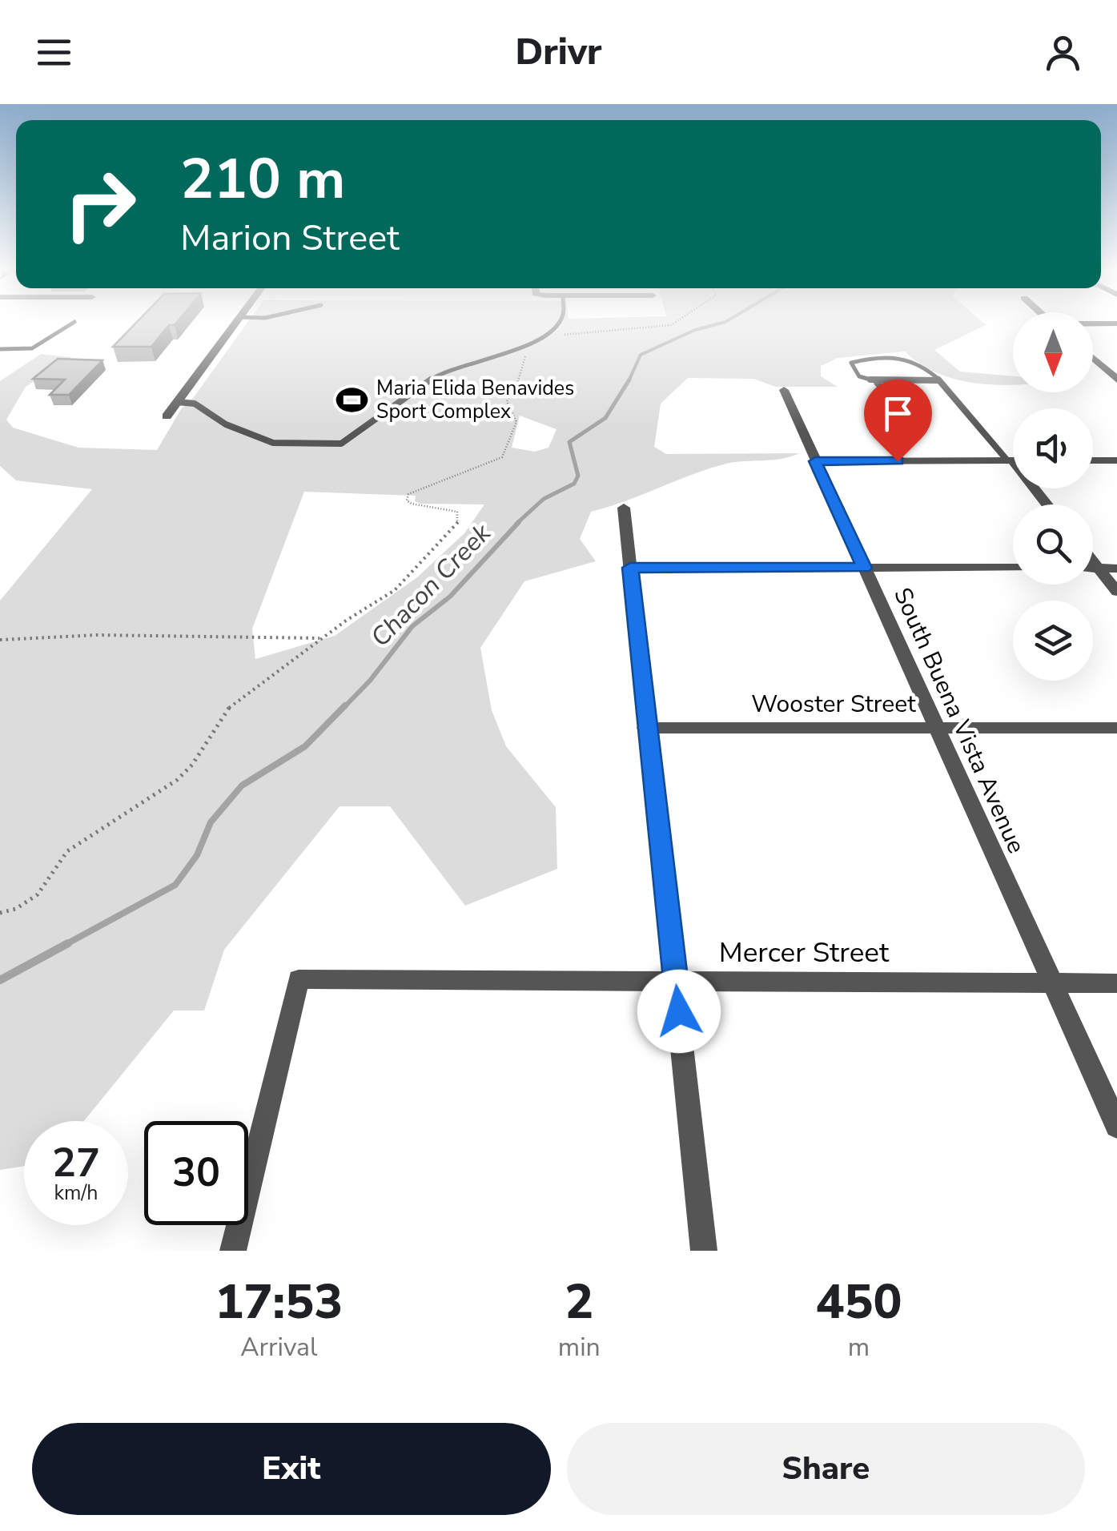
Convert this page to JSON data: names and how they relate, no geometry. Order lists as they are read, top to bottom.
{
  "streets": {
    "street": ["Wooster Street", "South Buena Vista Avenue", "Mercer Street"]
  },
  "crossings": [
    ["Wooster Street", "South Buena Vista Avenue"],
    ["South Buena Vista Avenue", "Mercer Street"]
  ],
  "water": ["Chacon Creek"],
  "places": {
    "sports": ["Maria Elida Benavides Sport Complex"]
  },
  "north": "bottom",
  "page": {
    "header": "Drivr",
    "turn": ["210 m", "Marion Street"],
    "speed": "27 km/h",
    "limit": "30",
    "eta": [
      "17:53",
      "Arrival",
      "2",
      "min",
      "450",
      "m"
    ],
    "buttons": ["Exit", "Share"]
  }
}
